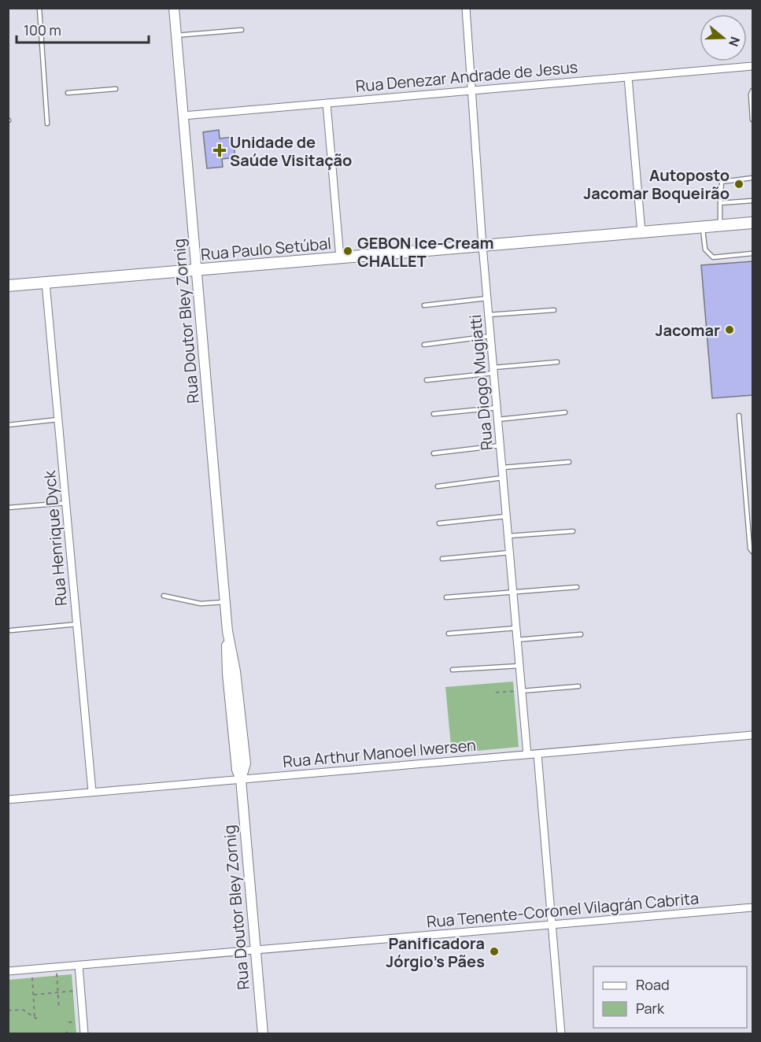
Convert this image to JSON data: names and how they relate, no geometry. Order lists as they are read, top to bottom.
{
  "streets": {
    "main road": ["Rua Paulo Setúbal"],
    "street": [
      "Rua Denezar Andrade de Jesus",
      "Rua Doutor Bley Zornig",
      "Rua Diogo Mugiatti",
      "Rua Henrique Dyck",
      "Rua Arthur Manoel Iwersen",
      "Rua Tenente-Coronel Vilagrán Cabrita"
    ]
  },
  "crossings": [
    ["Rua Denezar Andrade de Jesus", "Rua Doutor Bley Zornig"],
    ["Rua Denezar Andrade de Jesus", "Rua Diogo Mugiatti"],
    ["Rua Paulo Setúbal", "Rua Doutor Bley Zornig"],
    ["Rua Paulo Setúbal", "Rua Diogo Mugiatti"],
    ["Rua Paulo Setúbal", "Rua Henrique Dyck"],
    ["Rua Doutor Bley Zornig", "Rua Arthur Manoel Iwersen"],
    ["Rua Doutor Bley Zornig", "Rua Tenente-Coronel Vilagrán Cabrita"],
    ["Rua Diogo Mugiatti", "Rua Arthur Manoel Iwersen"],
    ["Rua Henrique Dyck", "Rua Arthur Manoel Iwersen"]
  ],
  "places": {
    "health": ["Unidade de Saúde Visitação"],
    "other": [
      "Autoposto Jacomar Boqueirão",
      "GEBON Ice-Cream CHALLET",
      "Jacomar",
      "Panificadora Jórgio's Pães"
    ]
  },
  "legend": ["Road", "Park"],
  "scale_bar": "100 m",
  "north": "right"
}
